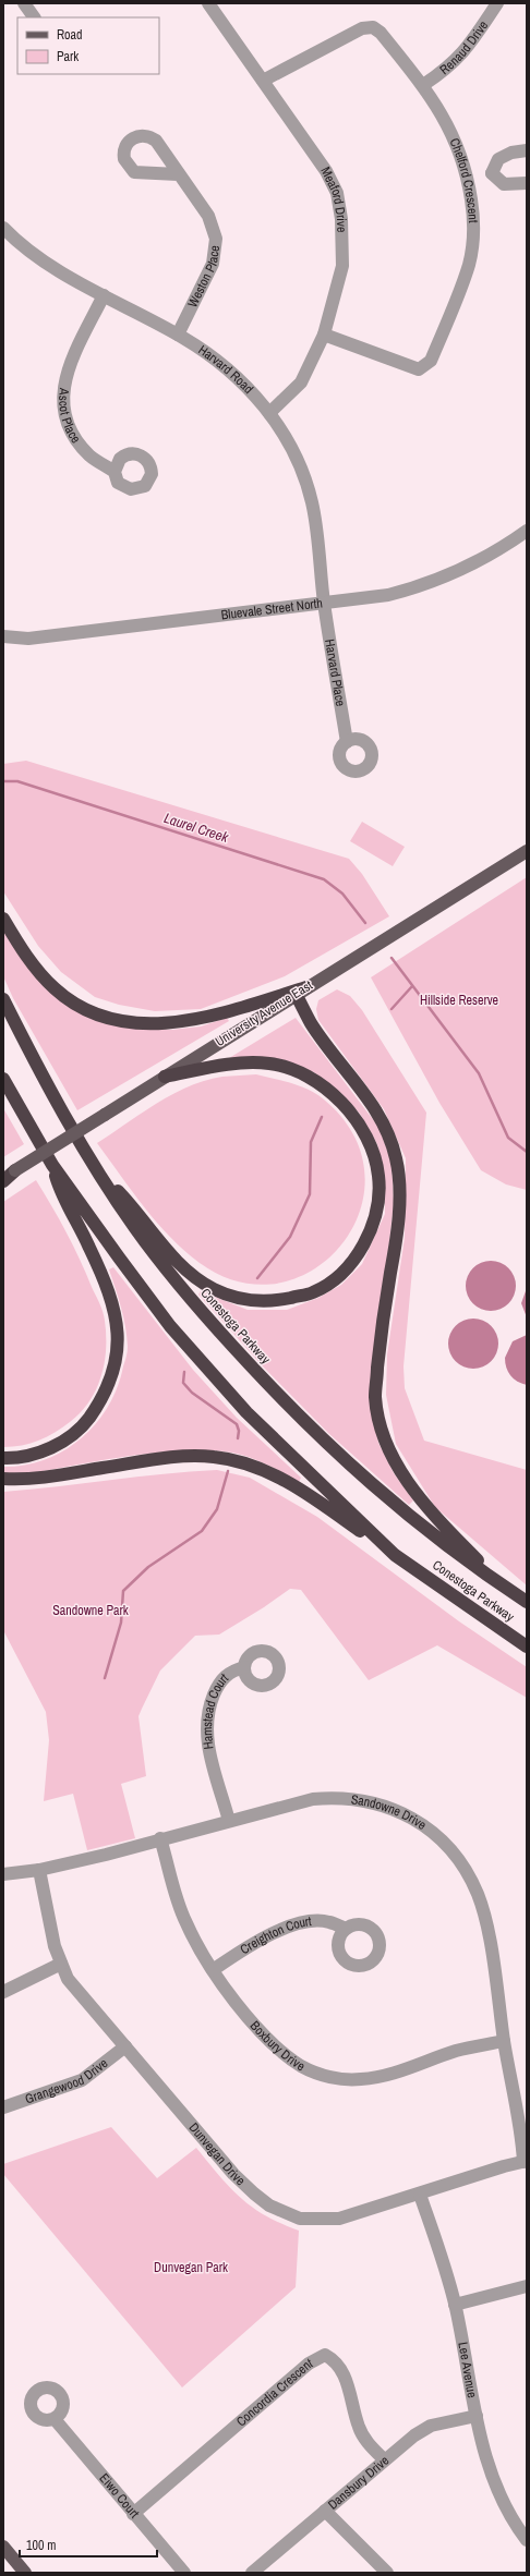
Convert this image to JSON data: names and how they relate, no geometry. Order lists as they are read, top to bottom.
{
  "streets": {
    "highway": ["Conestoga Parkway"],
    "main road": ["University Avenue East"],
    "street": [
      "Renaud Drive",
      "Chelford Crescent",
      "Meaford Drive",
      "Weston Place",
      "Harvard Road",
      "Ascot Place",
      "Bluevale Street North",
      "Harvard Place",
      "Hamstead Court",
      "Sandowne Drive",
      "Creighton Court",
      "Boxbury Drive",
      "Grangewood Drive",
      "Dunvegan Drive",
      "Lee Avenue",
      "Concordia Crescent",
      "Dansbury Drive",
      "Eiwo Court"
    ]
  },
  "crossings": [
    ["Renaud Drive", "Chelford Crescent"],
    ["Chelford Crescent", "Meaford Drive"],
    ["Meaford Drive", "Harvard Road"],
    ["Weston Place", "Harvard Road"],
    ["Harvard Road", "Ascot Place"],
    ["Harvard Road", "Bluevale Street North"],
    ["Harvard Road", "Harvard Place"],
    ["Bluevale Street North", "Harvard Place"],
    ["Hamstead Court", "Sandowne Drive"],
    ["Sandowne Drive", "Boxbury Drive"],
    ["Sandowne Drive", "Dunvegan Drive"],
    ["Creighton Court", "Boxbury Drive"],
    ["Grangewood Drive", "Dunvegan Drive"],
    ["Dunvegan Drive", "Lee Avenue"],
    ["Lee Avenue", "Dansbury Drive"],
    ["Concordia Crescent", "Dansbury Drive"],
    ["Concordia Crescent", "Eiwo Court"]
  ],
  "water": ["Laurel Creek"],
  "parks": ["Hillside Reserve", "Sandowne Park", "Dunvegan Park"],
  "legend": ["Road", "Park"],
  "scale_bar": "100 m"
}
